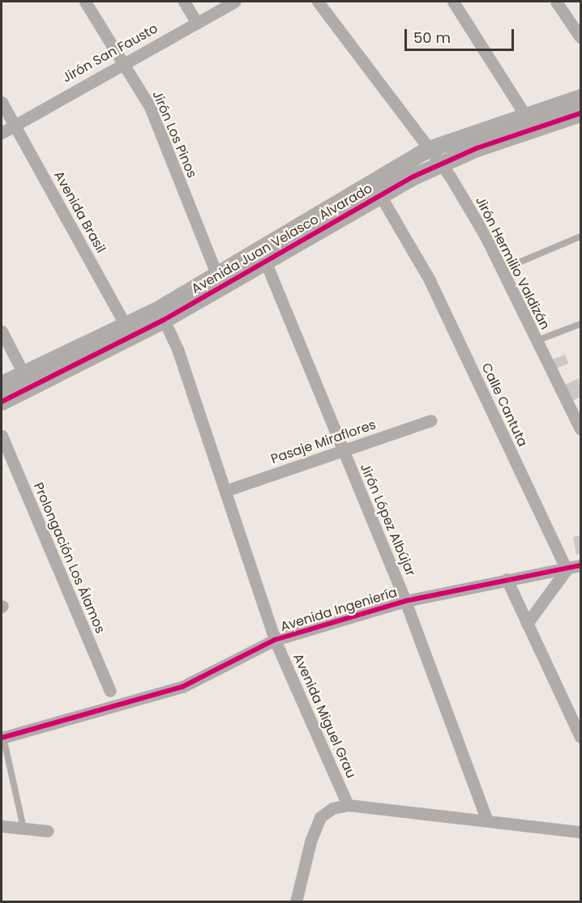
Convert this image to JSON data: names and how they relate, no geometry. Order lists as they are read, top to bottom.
{
  "streets": {
    "street": [
      "Jirón San Fausto",
      "Jirón Los Pinos",
      "Avenida Brasil",
      "Avenida Juan Velasco Alvarado",
      "Jirón Hermilio Valdizán",
      "Calle Cantuta",
      "Pasaje Miraflores",
      "Jirón López Albújar",
      "Prolongación Los Álamos",
      "Avenida Ingeniería",
      "Avenida Miguel Grau"
    ]
  },
  "crossings": [
    ["Jirón San Fausto", "Jirón Los Pinos"],
    ["Jirón San Fausto", "Avenida Brasil"],
    ["Jirón Los Pinos", "Avenida Juan Velasco Alvarado"],
    ["Avenida Brasil", "Avenida Juan Velasco Alvarado"],
    ["Avenida Juan Velasco Alvarado", "Jirón Hermilio Valdizán"],
    ["Avenida Juan Velasco Alvarado", "Calle Cantuta"],
    ["Avenida Juan Velasco Alvarado", "Jirón López Albújar"],
    ["Avenida Juan Velasco Alvarado", "Avenida Miguel Grau"],
    ["Calle Cantuta", "Avenida Ingeniería"],
    ["Pasaje Miraflores", "Jirón López Albújar"],
    ["Pasaje Miraflores", "Avenida Miguel Grau"],
    ["Jirón López Albújar", "Avenida Ingeniería"],
    ["Avenida Ingeniería", "Avenida Miguel Grau"]
  ],
  "scale_bar": "50 m"
}
